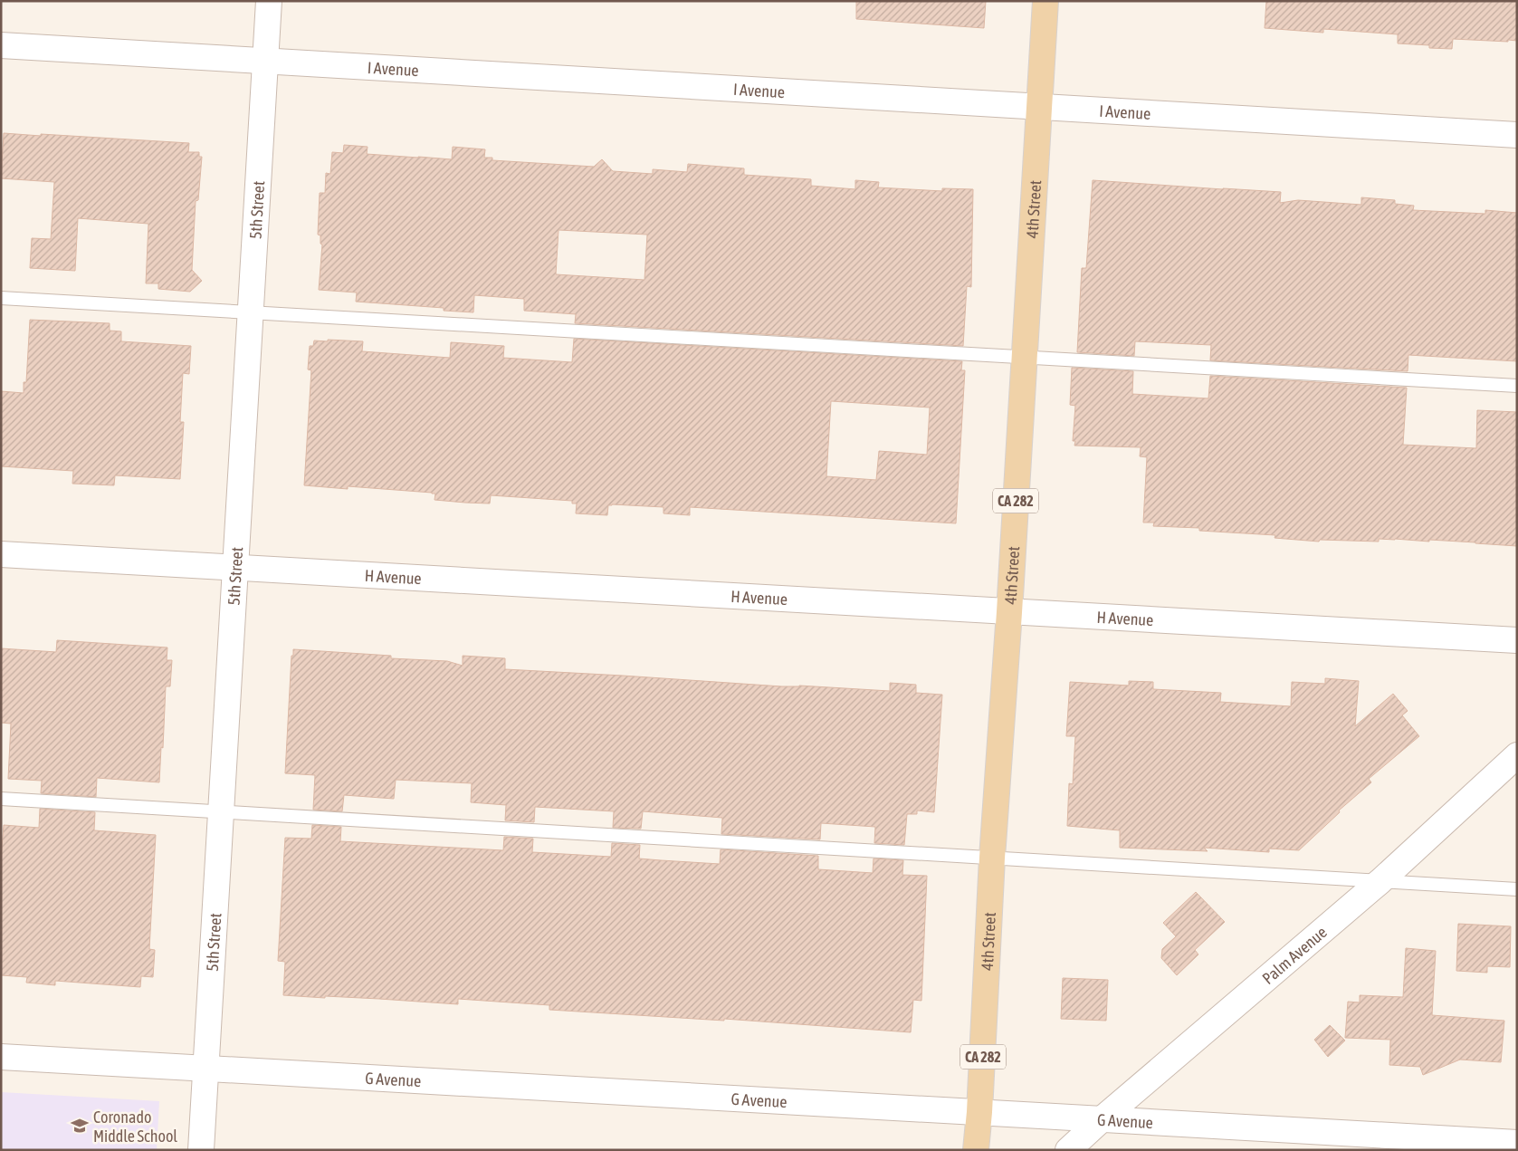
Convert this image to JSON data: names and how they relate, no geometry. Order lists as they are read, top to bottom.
{
  "streets": {
    "main road": ["4th Street", "CA 282"],
    "street": [
      "I Avenue",
      "5th Street",
      "H Avenue",
      "Palm Avenue",
      "G Avenue"
    ]
  },
  "crossings": [
    ["I Avenue", "5th Street"],
    ["I Avenue", "4th Street"],
    ["5th Street", "H Avenue"],
    ["5th Street", "G Avenue"],
    ["4th Street", "H Avenue"],
    ["4th Street", "G Avenue"],
    ["Palm Avenue", "G Avenue"]
  ],
  "places": {
    "school or university": ["Coronado Middle School"]
  }
}
